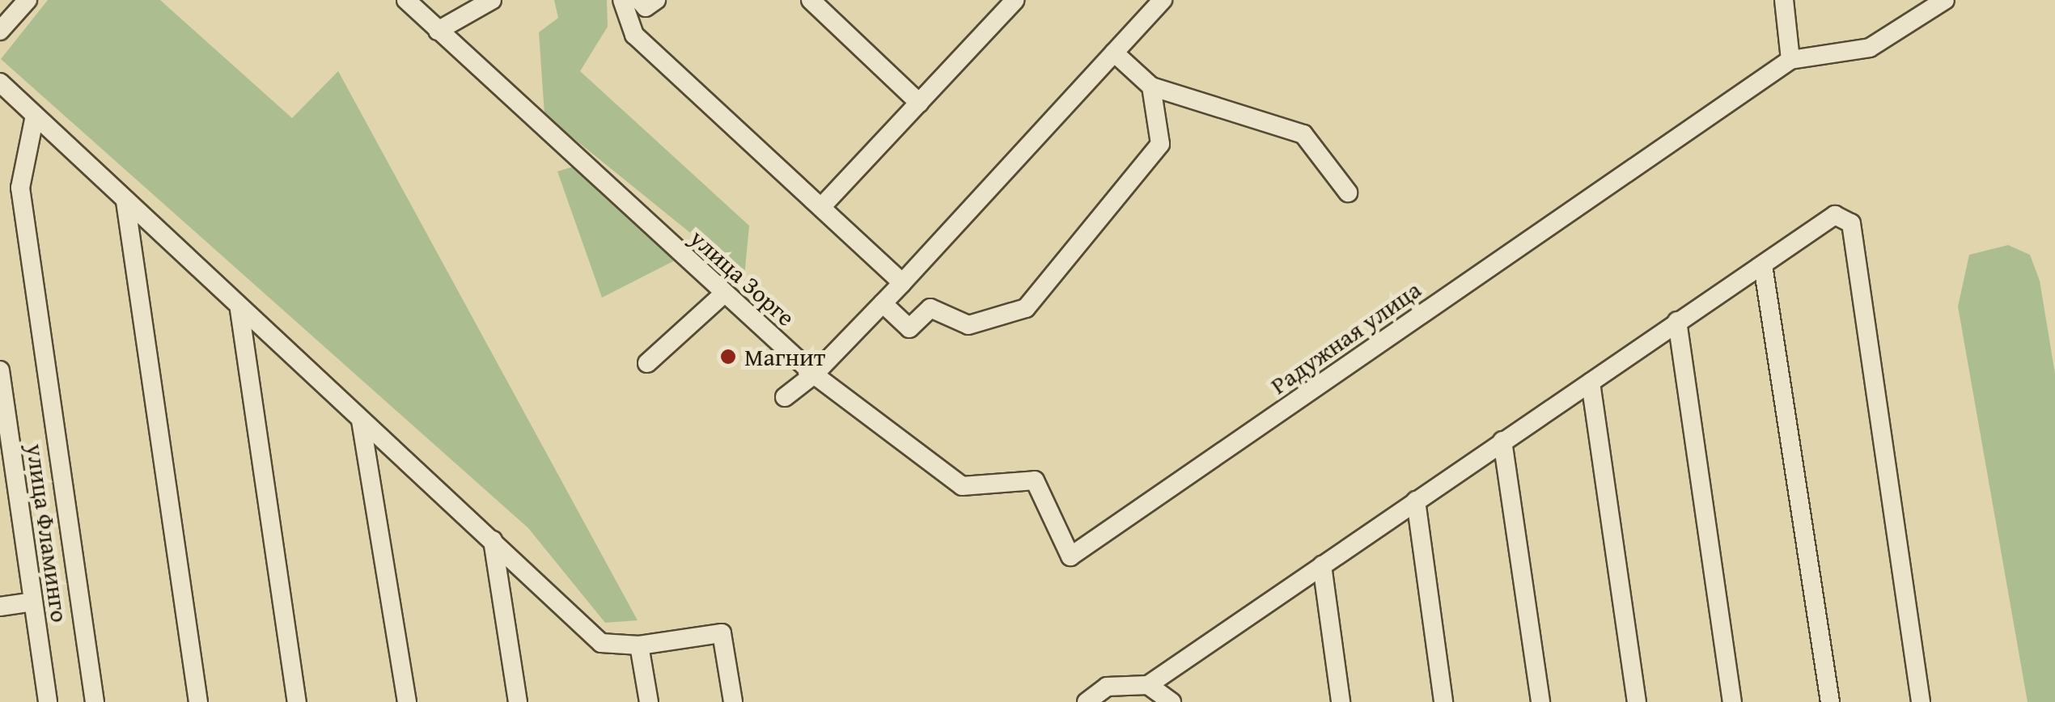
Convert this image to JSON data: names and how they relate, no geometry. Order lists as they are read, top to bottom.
{
  "streets": {
    "street": ["улица Зорге", "Радужная улица", "улица Фламинго"]
  },
  "crossings": [
    ["улица Зорге", "Радужная улица"]
  ],
  "places": ["Магнит"]
}
